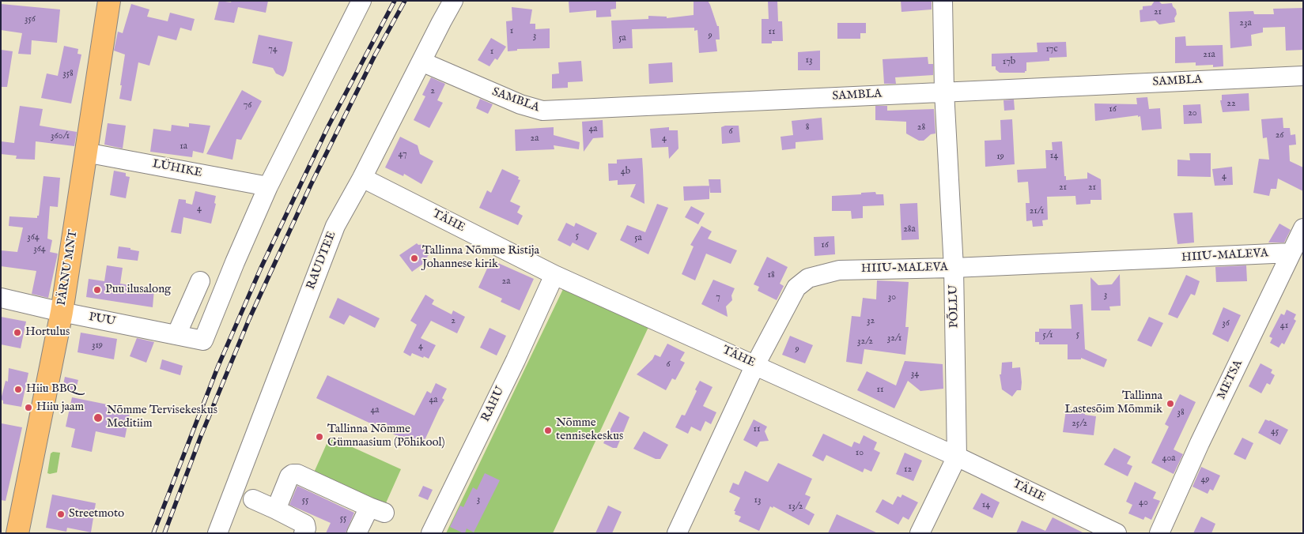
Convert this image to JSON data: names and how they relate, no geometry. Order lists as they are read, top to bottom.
{
  "streets": {
    "main road": ["PÄRNU MNT"],
    "street": [
      "SAMBLA",
      "LÜHIKE",
      "TÄHE",
      "HIIU-MALEVA",
      "RAUDTEE",
      "PÕLLU",
      "PUU",
      "METSA",
      "RAHU"
    ]
  },
  "crossings": [
    ["SAMBLA", "RAUDTEE"],
    ["SAMBLA", "PÕLLU"],
    ["LÜHIKE", "PÄRNU MNT"],
    ["LÜHIKE", "PUU"],
    ["TÄHE", "HIIU-MALEVA"],
    ["TÄHE", "RAUDTEE"],
    ["TÄHE", "PÕLLU"],
    ["TÄHE", "RAHU"],
    ["HIIU-MALEVA", "PÕLLU"],
    ["HIIU-MALEVA", "METSA"],
    ["PÄRNU MNT", "PUU"]
  ],
  "places": [
    "Tallinna Nõmme Ristija Johannese kirik",
    "Puu ilusalong",
    "Hortulus",
    "Hiiu BBQ",
    "Tallinna Lastesõim Mõmmik",
    "Hiiu jaam",
    "Nõmme Tervisekeskus Meditiim",
    "Nõmme tennisekeskus",
    "Tallinna Nõmme Gümnaasium (Põhikool)",
    "Streetmoto"
  ],
  "house_numbers": [
    "21",
    "356",
    "23a",
    "1",
    "11",
    "3",
    "9",
    "5a",
    "74",
    "17c",
    "1",
    "21a",
    "13",
    "17b",
    "358",
    "2",
    "22",
    "76",
    "16",
    "20",
    "8",
    "28",
    "4a",
    "6",
    "26",
    "360/1",
    "2a",
    "4",
    "1a",
    "47",
    "14",
    "19",
    "4b",
    "4",
    "21",
    "21",
    "4",
    "21/1",
    "28a",
    "5",
    "364",
    "5a",
    "16",
    "364",
    "18",
    "2a",
    "3",
    "7",
    "30",
    "2",
    "32",
    "36",
    "41",
    "5",
    "5/1",
    "32/1",
    "32/2",
    "319",
    "4",
    "9",
    "6",
    "34",
    "11",
    "4a",
    "4a",
    "38",
    "25/2",
    "11",
    "45",
    "10",
    "40a",
    "12",
    "49",
    "3",
    "55",
    "13",
    "40",
    "14",
    "13/2",
    "55"
  ]
}
